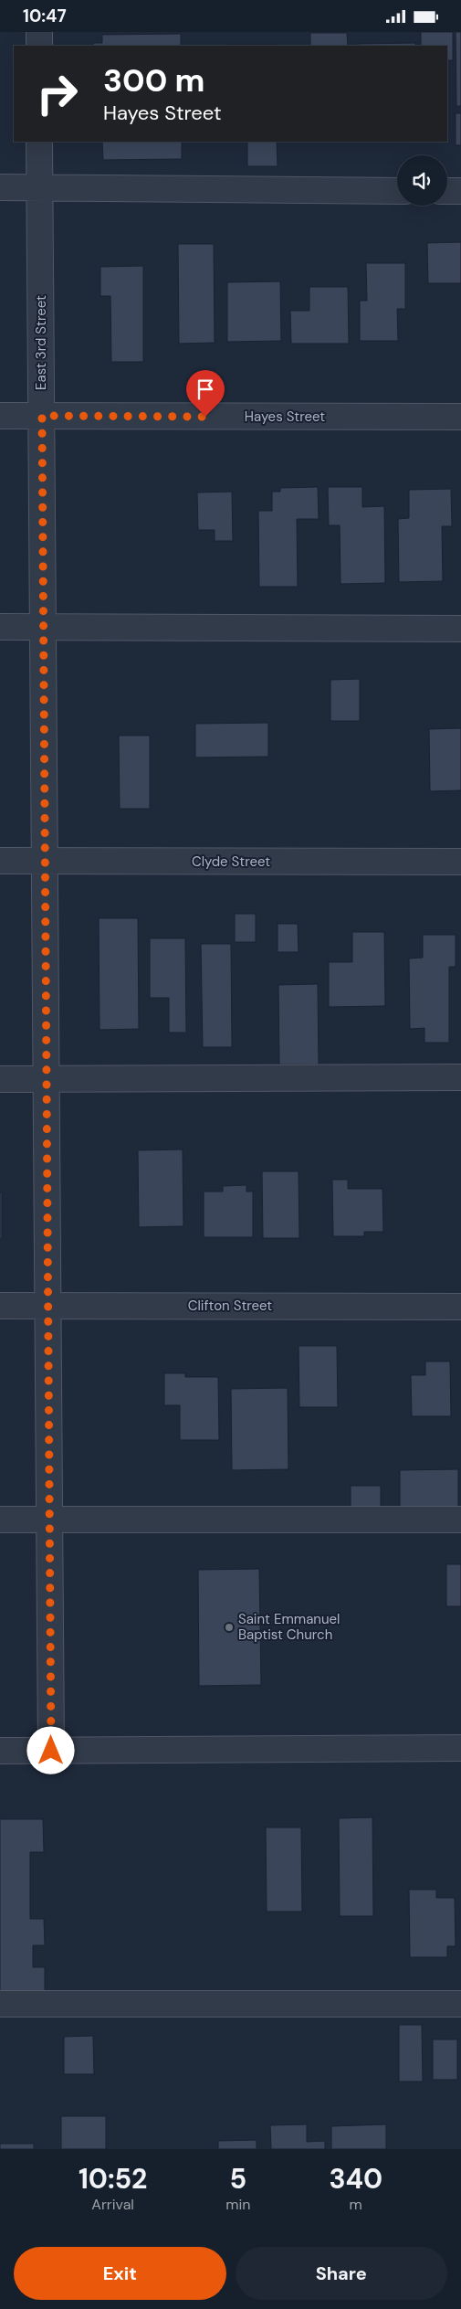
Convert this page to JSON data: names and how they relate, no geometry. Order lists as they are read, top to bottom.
{
  "streets": {
    "street": [
      "East 3rd Street",
      "Hayes Street",
      "Clyde Street",
      "Clifton Street"
    ]
  },
  "crossings": [
    ["East 3rd Street", "Hayes Street"],
    ["East 3rd Street", "Clyde Street"],
    ["East 3rd Street", "Clifton Street"]
  ],
  "places": ["Saint Emmanuel Baptist Church"],
  "page": {
    "status": "10:47",
    "turn": ["300 m", "Hayes Street"],
    "eta": [
      "10:52",
      "Arrival",
      "5",
      "min",
      "340",
      "m"
    ],
    "buttons": ["Exit", "Share"]
  }
}
